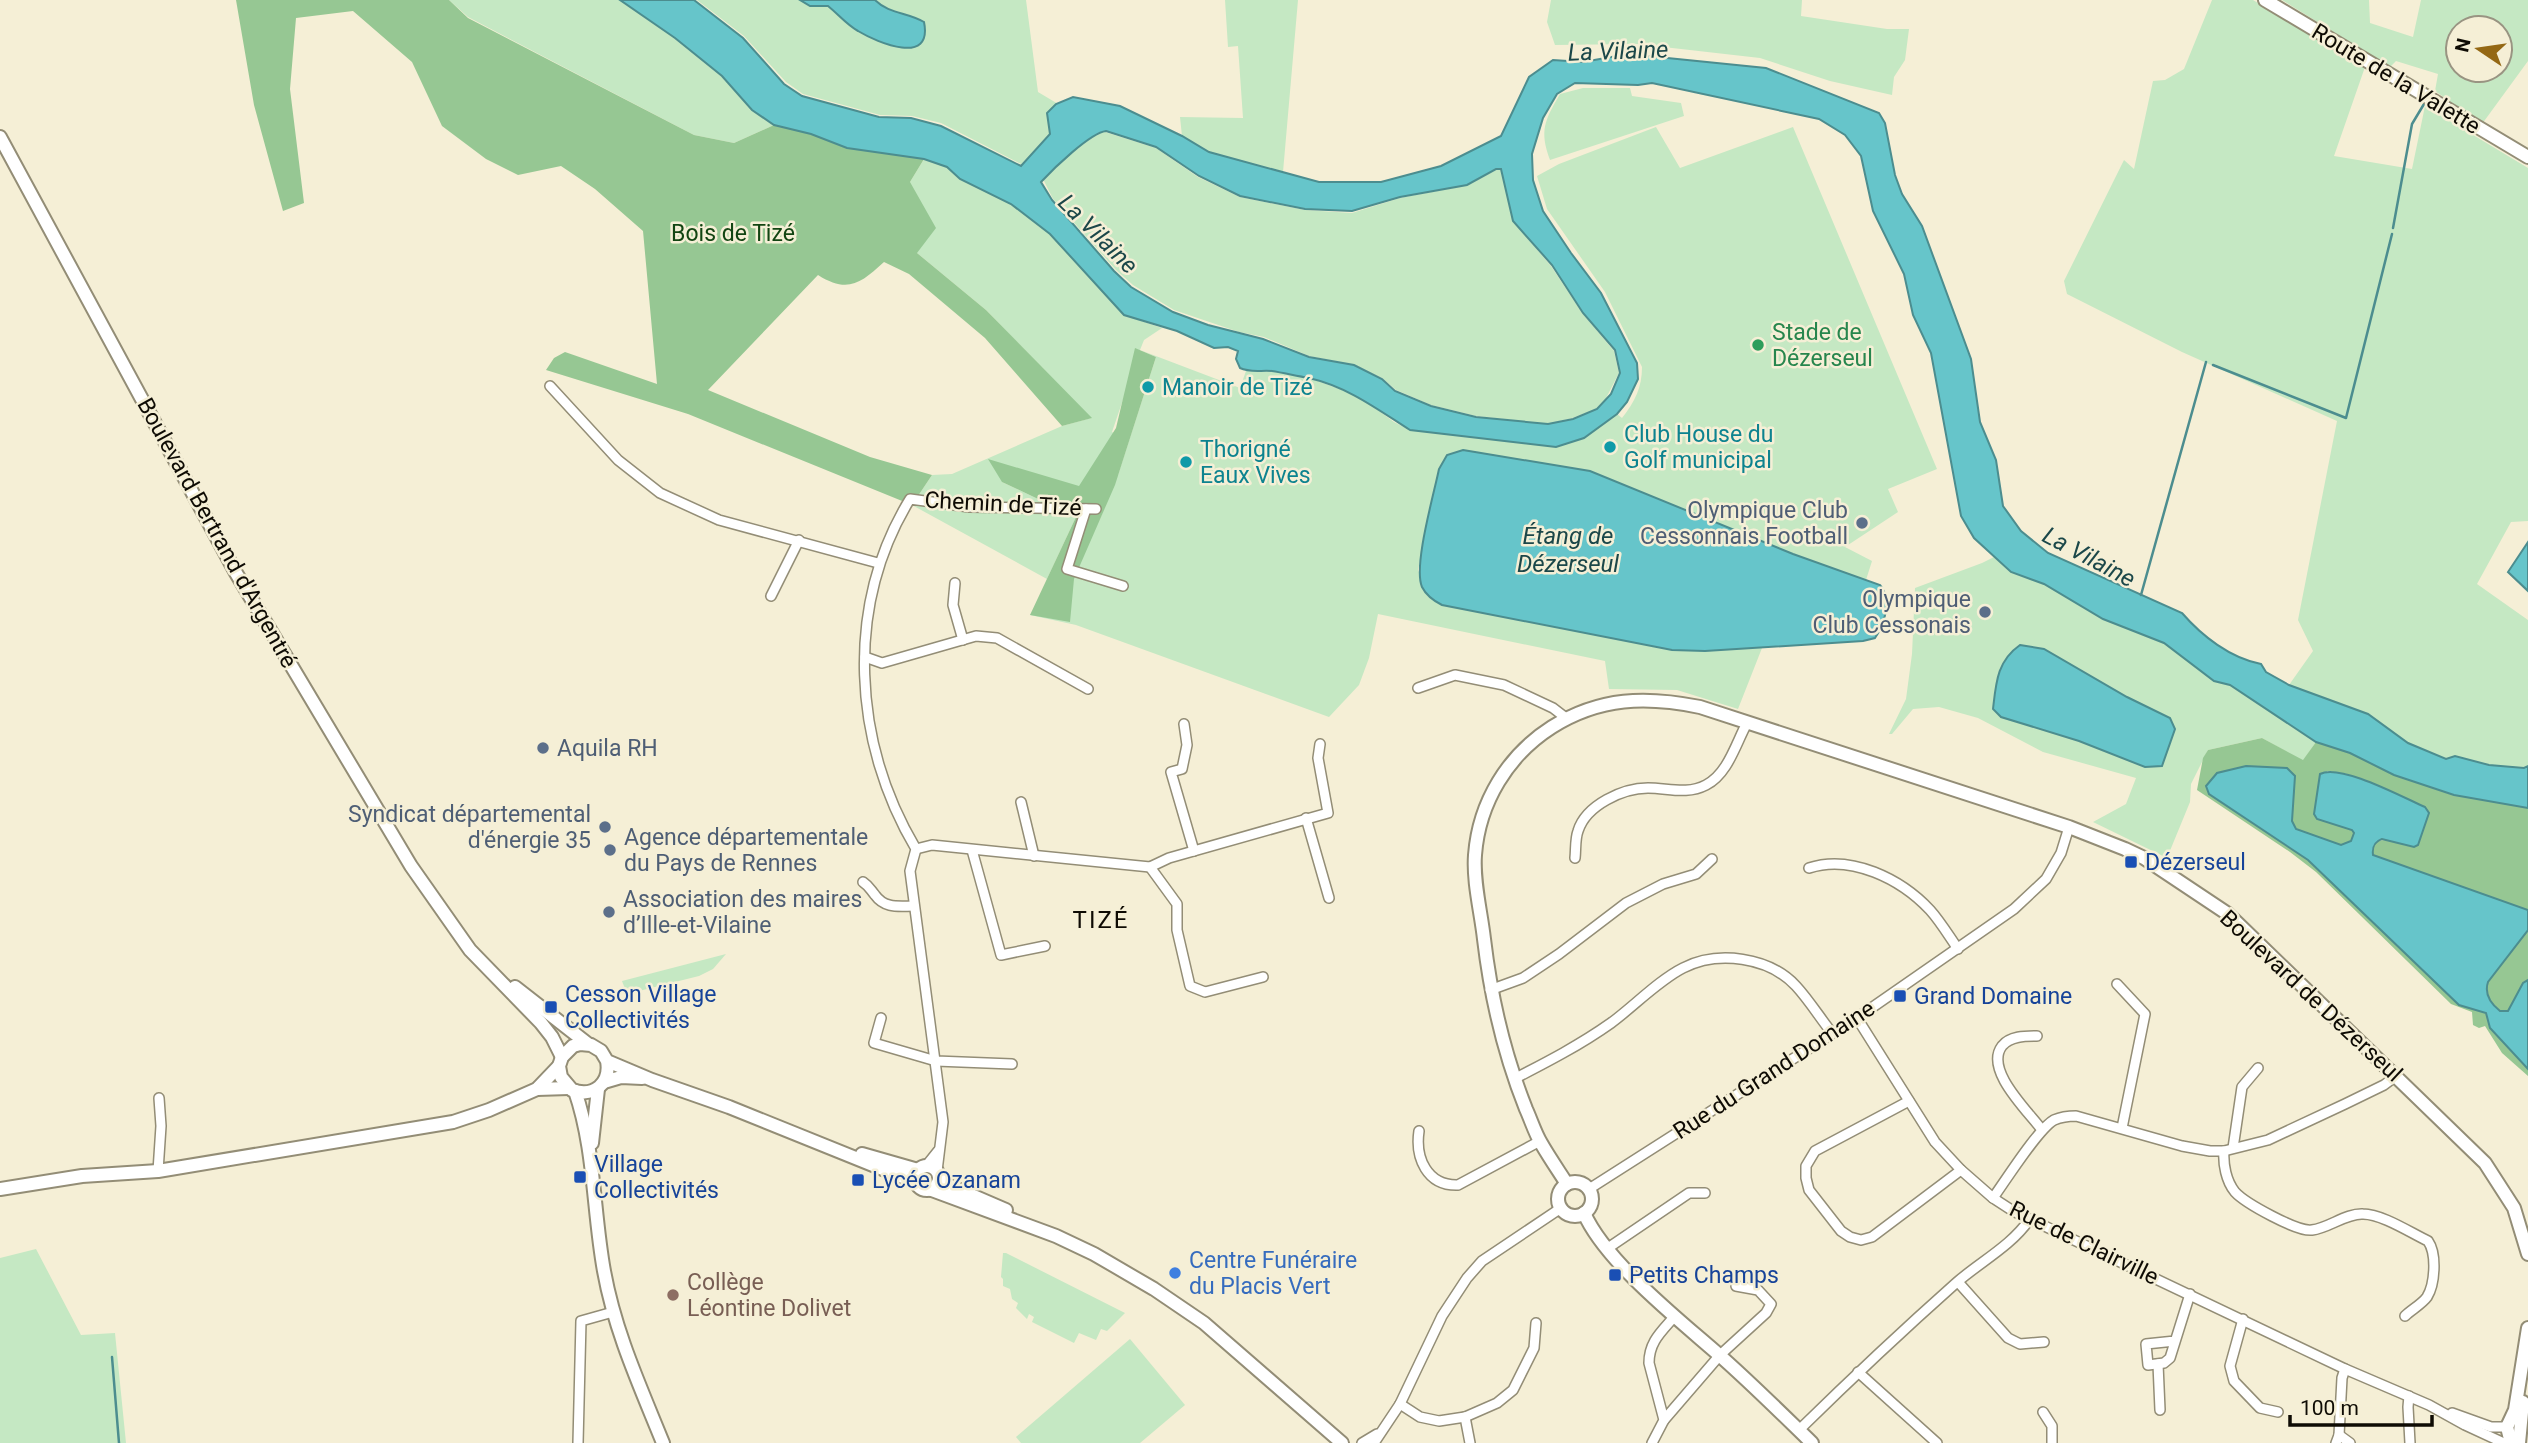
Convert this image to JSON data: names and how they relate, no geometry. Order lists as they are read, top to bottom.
{
  "streets": {
    "street": [
      "Route de la Valette",
      "Chemin de Tizé",
      "Boulevard Bertrand d'Argentré",
      "Boulevard de Dézerseul",
      "Rue du Grand Domaine",
      "Rue de Clairville"
    ]
  },
  "crossings": [
    ["Boulevard de Dézerseul", "Rue du Grand Domaine"],
    ["Rue du Grand Domaine", "Rue de Clairville"]
  ],
  "districts": ["TIZÉ"],
  "water": ["La Vilaine", "Étang de Dézerseul"],
  "parks": ["Bois de Tizé"],
  "places": {
    "other": [
      "Stade de Dézerseul",
      "Manoir de Tizé",
      "Club House du Golf municipal",
      "Thorigné Eaux Vives",
      "Olympique Club Cessonnais Football",
      "Olympique Club Cessonais",
      "Aquila RH",
      "Syndicat départemental d'énergie 35",
      "Agence départementale du Pays de Rennes",
      "Association des maires d’Ille-et-Vilaine",
      "Centre Funéraire du Placis Vert",
      "Collège Léontine Dolivet"
    ],
    "transit": [
      "Dézerseul",
      "Grand Domaine",
      "Cesson Village Collectivités",
      "Village Collectivités",
      "Lycée Ozanam",
      "Petits Champs"
    ]
  },
  "scale_bar": "100 m",
  "north": "left"
}
